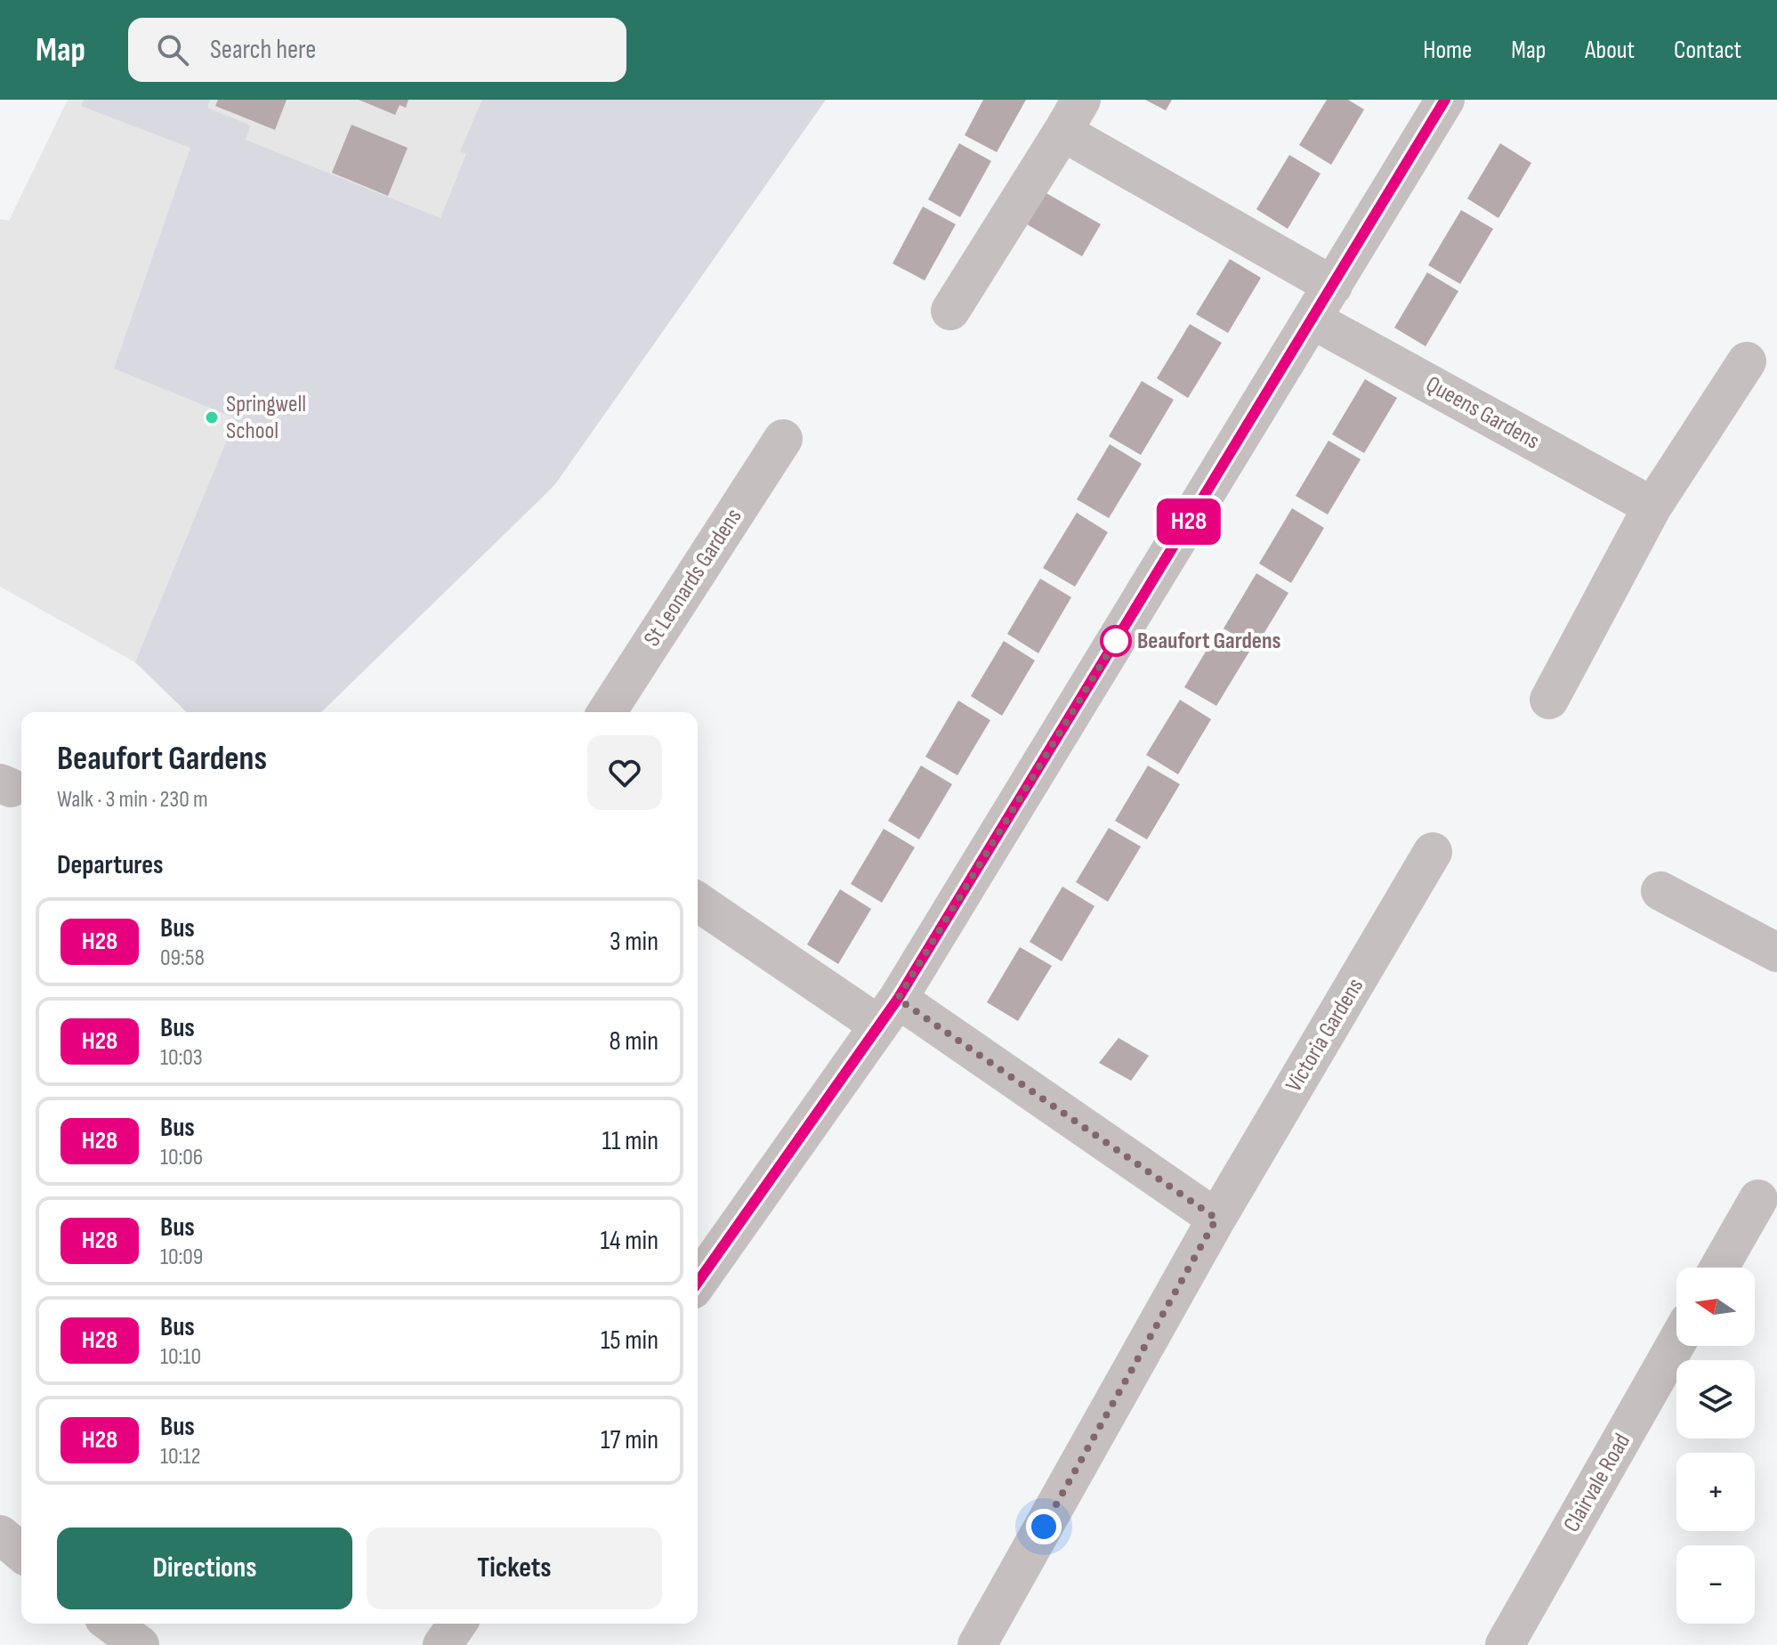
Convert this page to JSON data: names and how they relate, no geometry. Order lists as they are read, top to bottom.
{
  "streets": {
    "street": [
      "Queens Gardens",
      "St Leonards Gardens",
      "Victoria Gardens",
      "Clairvale Road"
    ]
  },
  "places": ["Springwell School", "Beaufort Gardens"],
  "lines": ["bus line H28"],
  "north": "left",
  "page": {
    "header": "Map",
    "search": "Search here",
    "nav": [
      "Home",
      "Map",
      "About",
      "Contact"
    ],
    "on_map": "H28",
    "heading": [
      ["Beaufort Gardens", "Walk · 3 min · 230 m"],
      "Departures"
    ],
    "list": [
      {
        "mark": "H28",
        "name": "Bus",
        "note": "09:58",
        "value": "3 min"
      },
      {
        "mark": "H28",
        "name": "Bus",
        "note": "10:03",
        "value": "8 min"
      },
      {
        "mark": "H28",
        "name": "Bus",
        "note": "10:06",
        "value": "11 min"
      },
      {
        "mark": "H28",
        "name": "Bus",
        "note": "10:09",
        "value": "14 min"
      },
      {
        "mark": "H28",
        "name": "Bus",
        "note": "10:10",
        "value": "15 min"
      },
      {
        "mark": "H28",
        "name": "Bus",
        "note": "10:12",
        "value": "17 min"
      }
    ],
    "map_buttons": ["+", "−"],
    "buttons": ["Directions", "Tickets"]
  }
}
